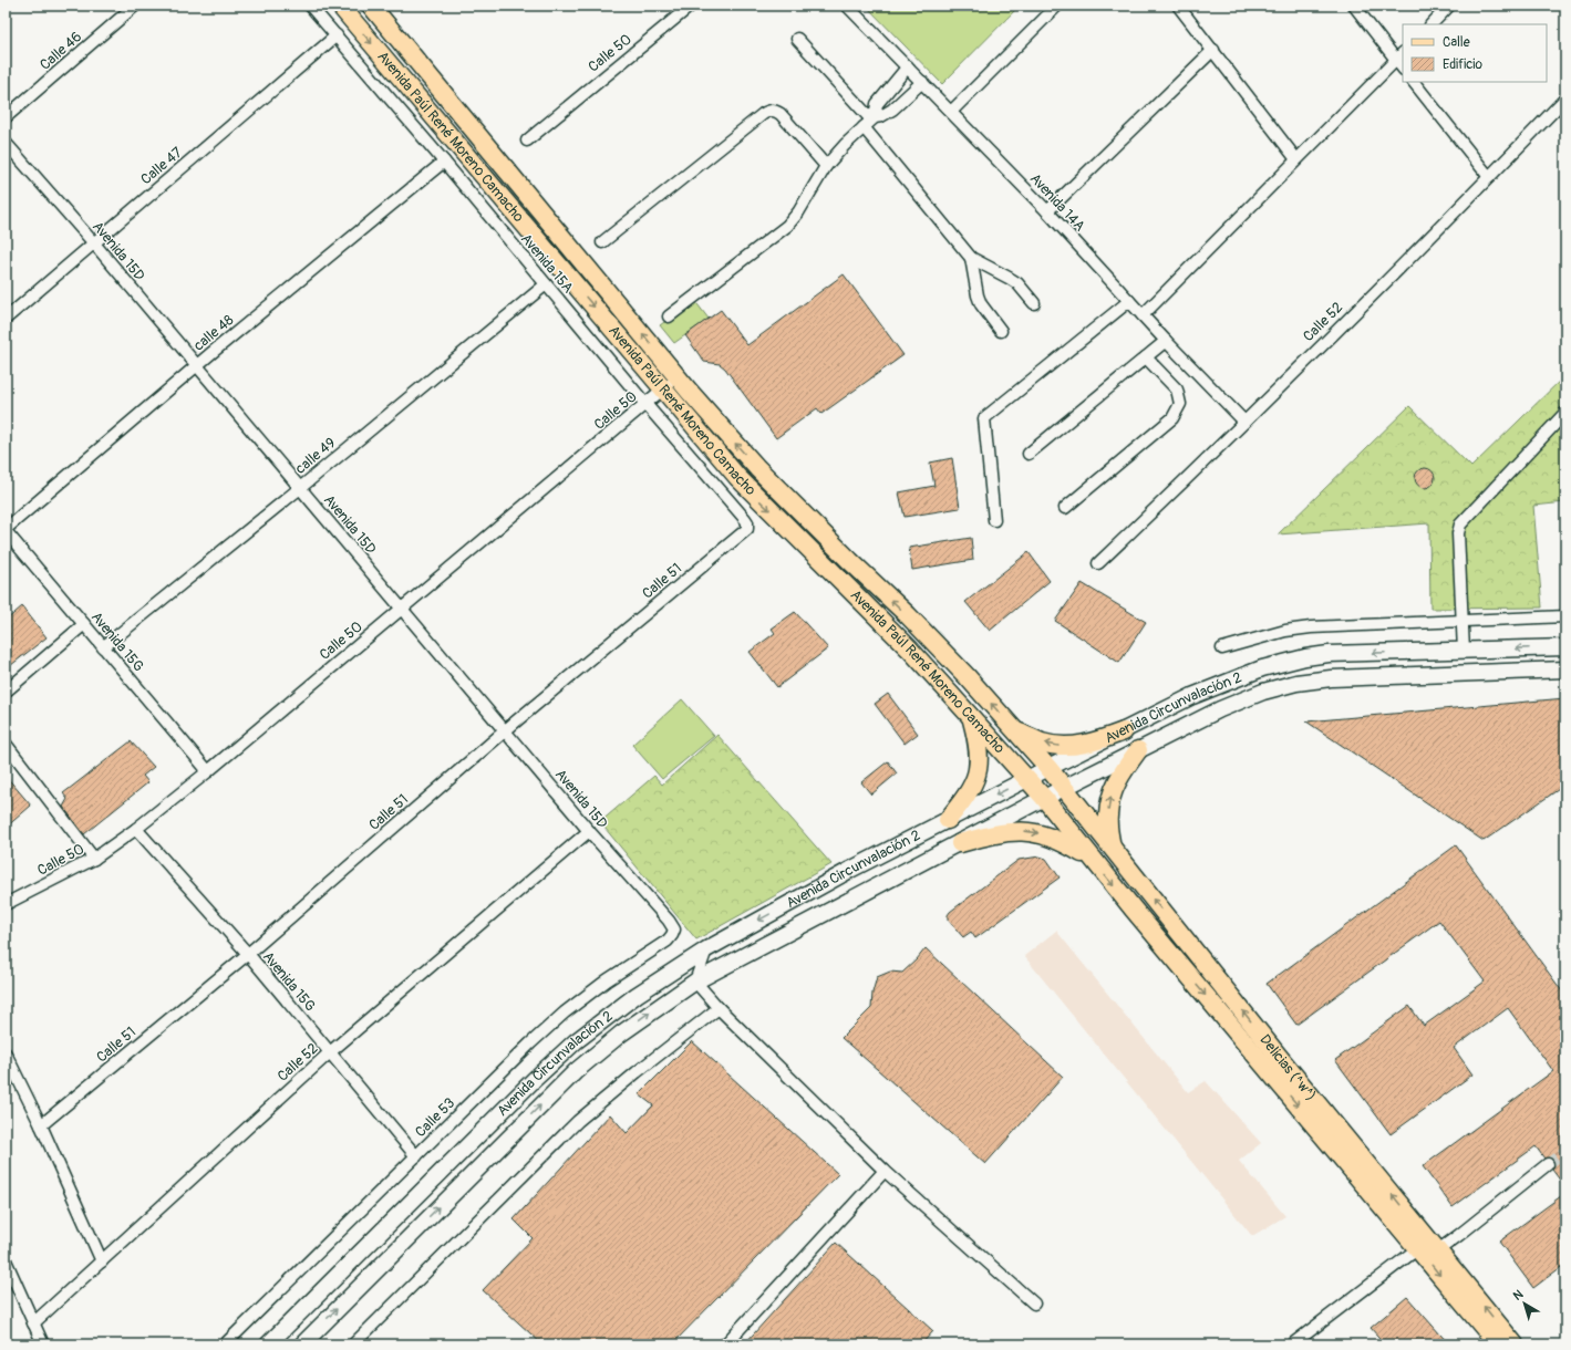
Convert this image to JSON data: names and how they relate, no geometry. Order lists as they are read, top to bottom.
{
  "streets": {
    "main road": ["Avenida Paúl René Moreno Camacho", "Avenida Circunvalación 2", "Delicias (^w^)"],
    "street": [
      "Calle 46",
      "Calle 50",
      "Calle 47",
      "Avenida 14A",
      "Avenida 15D",
      "Avenida 15A",
      "Calle 52",
      "calle 48",
      "calle 49",
      "Calle 51",
      "Avenida 15G",
      "Calle 53"
    ]
  },
  "crossings": [
    ["Calle 50", "Avenida Paúl René Moreno Camacho"],
    ["Calle 50", "Avenida 15D"],
    ["Calle 50", "Avenida 15A"],
    ["Calle 50", "Avenida 15G"],
    ["Avenida Paúl René Moreno Camacho", "Avenida Circunvalación 2"],
    ["Avenida Paúl René Moreno Camacho", "Delicias (^w^)"],
    ["Calle 47", "Avenida 15D"],
    ["Calle 47", "Avenida 15A"],
    ["Avenida 14A", "Calle 52"],
    ["Avenida 15D", "Calle 52"],
    ["Avenida 15D", "calle 48"],
    ["Avenida 15D", "calle 49"],
    ["Avenida 15D", "Calle 51"],
    ["Avenida 15D", "Calle 53"],
    ["Avenida 15A", "calle 48"],
    ["Avenida 15A", "calle 49"],
    ["Avenida 15A", "Calle 51"],
    ["Calle 52", "Avenida 15G"],
    ["calle 48", "Avenida 15G"],
    ["calle 49", "Avenida 15G"],
    ["Calle 51", "Avenida 15G"],
    ["Avenida 15G", "Calle 53"],
    ["Avenida Circunvalación 2", "Delicias (^w^)"]
  ],
  "legend": ["Calle", "Edificio"],
  "north": "top left"
}
